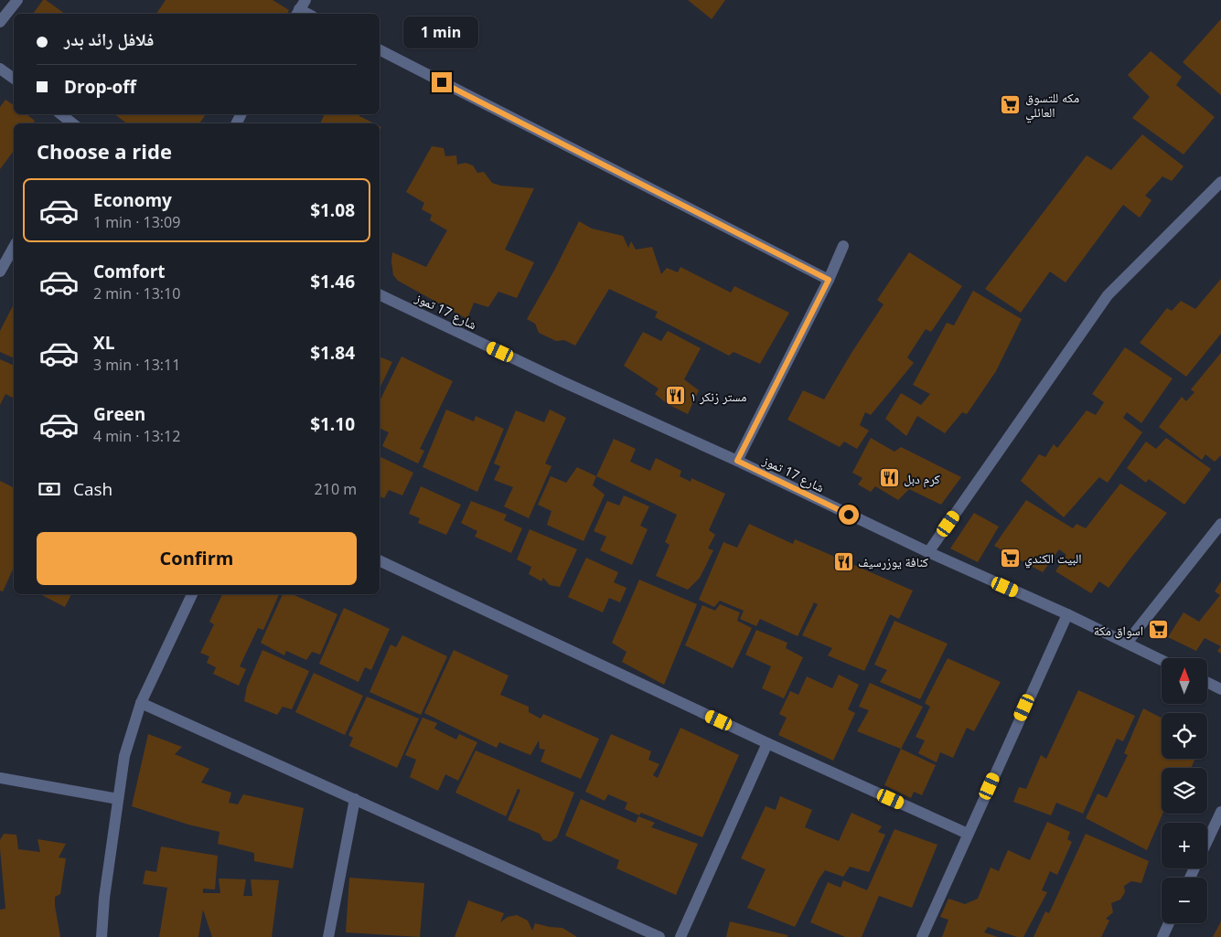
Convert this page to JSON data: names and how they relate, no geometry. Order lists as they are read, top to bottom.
{
  "streets": {
    "street": ["شارع 17 تموز"]
  },
  "places": {
    "supermarket": ["مكه للتسوق العائلي", "البيت الكندي", "اسواق مكة"],
    "restaurant": ["مستر زنكر ١", "كرم دبل", "كنافة يوزرسيف"]
  },
  "north": "top",
  "page": {
    "banner": ["فلافل رائد بدر", "Drop-off"],
    "bubble": "1 min",
    "heading": "Choose a ride",
    "list": [
      {
        "name": "Economy",
        "note": "1 min · 13:09",
        "value": "$1.08"
      },
      {
        "name": "Comfort",
        "note": "2 min · 13:10",
        "value": "$1.46"
      },
      {
        "name": "XL",
        "note": "3 min · 13:11",
        "value": "$1.84"
      },
      {
        "name": "Green",
        "note": "4 min · 13:12",
        "value": "$1.10"
      }
    ],
    "pay": ["Cash", "210 m"],
    "buttons": "Confirm",
    "map_buttons": ["+", "−"]
  }
}
